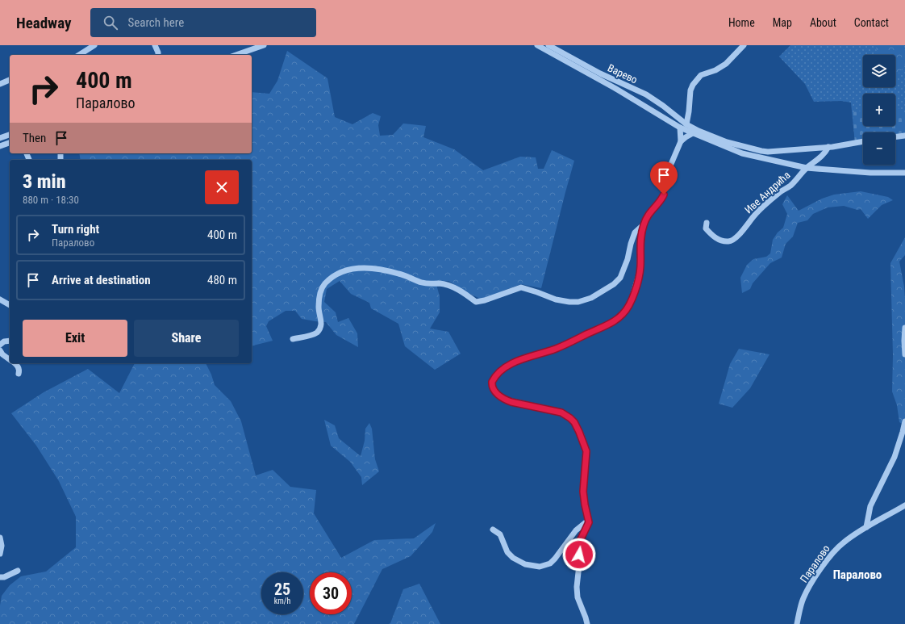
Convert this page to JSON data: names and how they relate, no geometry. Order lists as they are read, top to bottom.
{
  "streets": {
    "street": ["Варево", "Иве Андрића", "Паралово"]
  },
  "districts": ["Паралово"],
  "page": {
    "header": "Headway",
    "search": "Search here",
    "nav": [
      "Home",
      "Map",
      "About",
      "Contact"
    ],
    "map_buttons": ["+", "−"],
    "turn": ["400 m", "Паралово"],
    "then": "Then",
    "heading": ["3 min", "880 m · 18:30"],
    "list": [
      {
        "name": "Turn right",
        "note": "Паралово",
        "value": "400 m"
      },
      {
        "name": "Arrive at destination",
        "value": "480 m"
      }
    ],
    "buttons": ["Exit", "Share"],
    "speed": "25 km/h",
    "limit": "30"
  }
}
